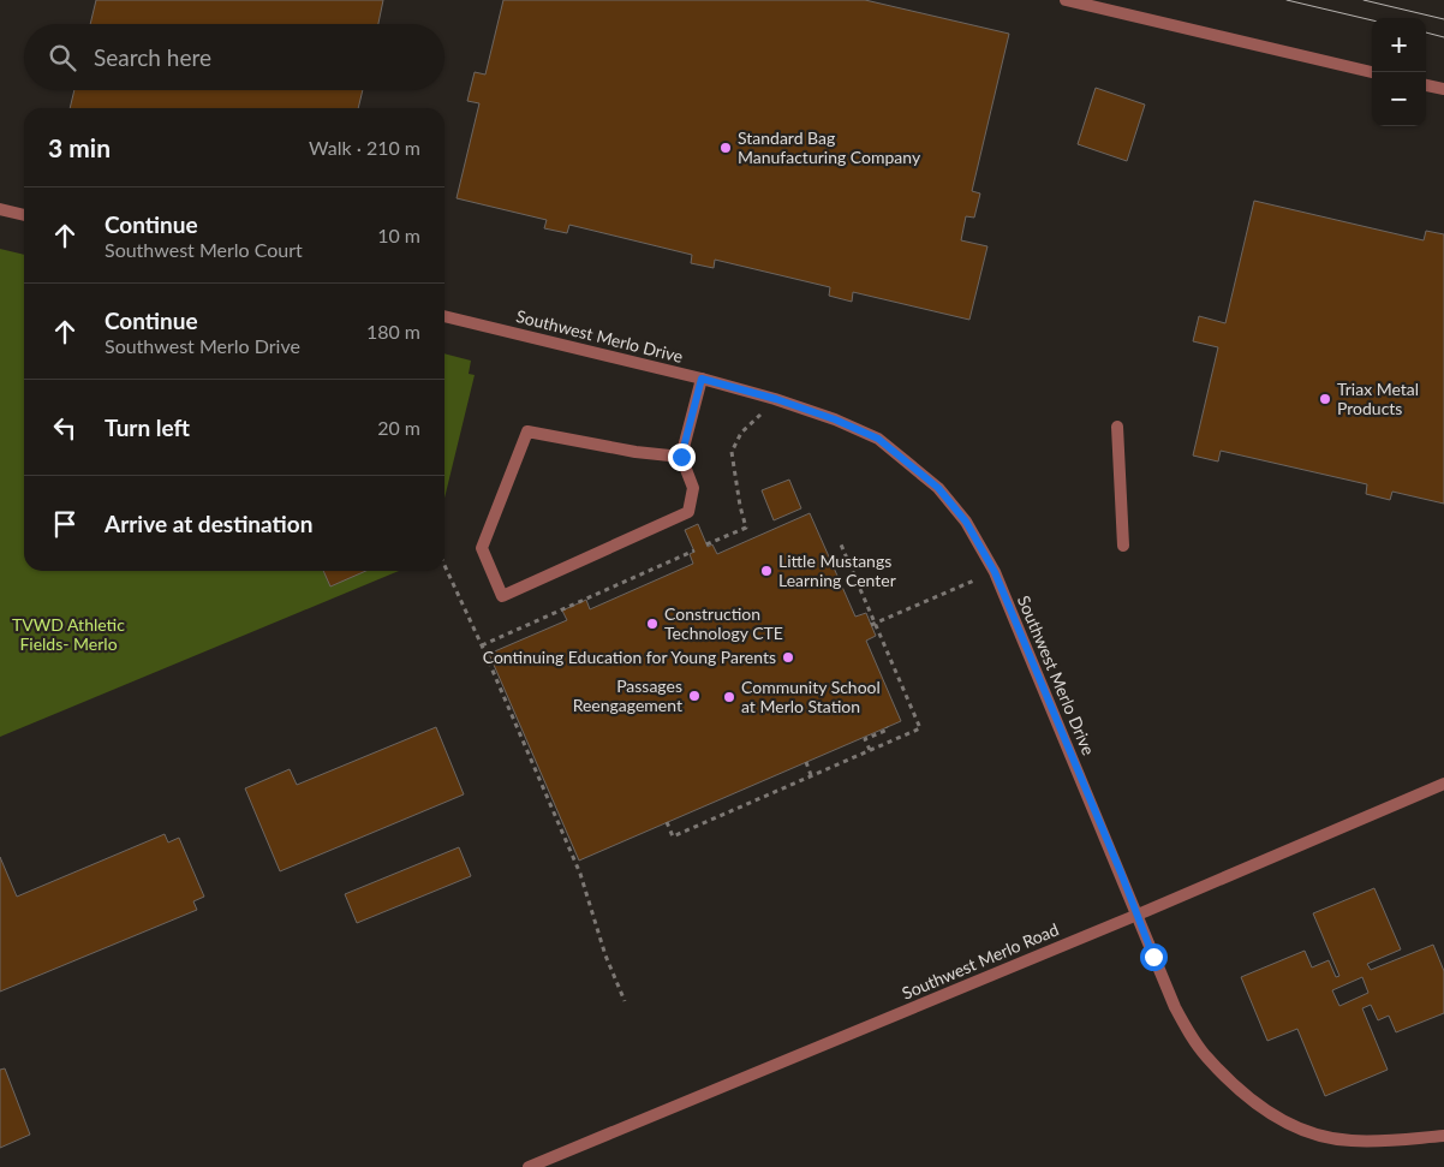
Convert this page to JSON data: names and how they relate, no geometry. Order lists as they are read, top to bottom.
{
  "streets": {
    "street": ["Southwest Merlo Drive", "Southwest Merlo Road"]
  },
  "crossings": [
    ["Southwest Merlo Drive", "Southwest Merlo Road"]
  ],
  "parks": ["TVWD Athletic Fields- Merlo"],
  "places": [
    "Standard Bag Manufacturing Company",
    "Triax Metal Products",
    "Little Mustangs Learning Center",
    "Construction Technology CTE",
    "Continuing Education for Young Parents",
    "Passages Reengagement",
    "Community School at Merlo Station"
  ],
  "page": {
    "map_buttons": ["+", "−"],
    "search": "Search here",
    "heading": ["3 min", "Walk · 210 m"],
    "list": [
      ["Continue", "Southwest Merlo Court", "10 m"],
      ["Continue", "Southwest Merlo Drive", "180 m"],
      ["Turn left", "20 m"],
      "Arrive at destination"
    ]
  }
}
